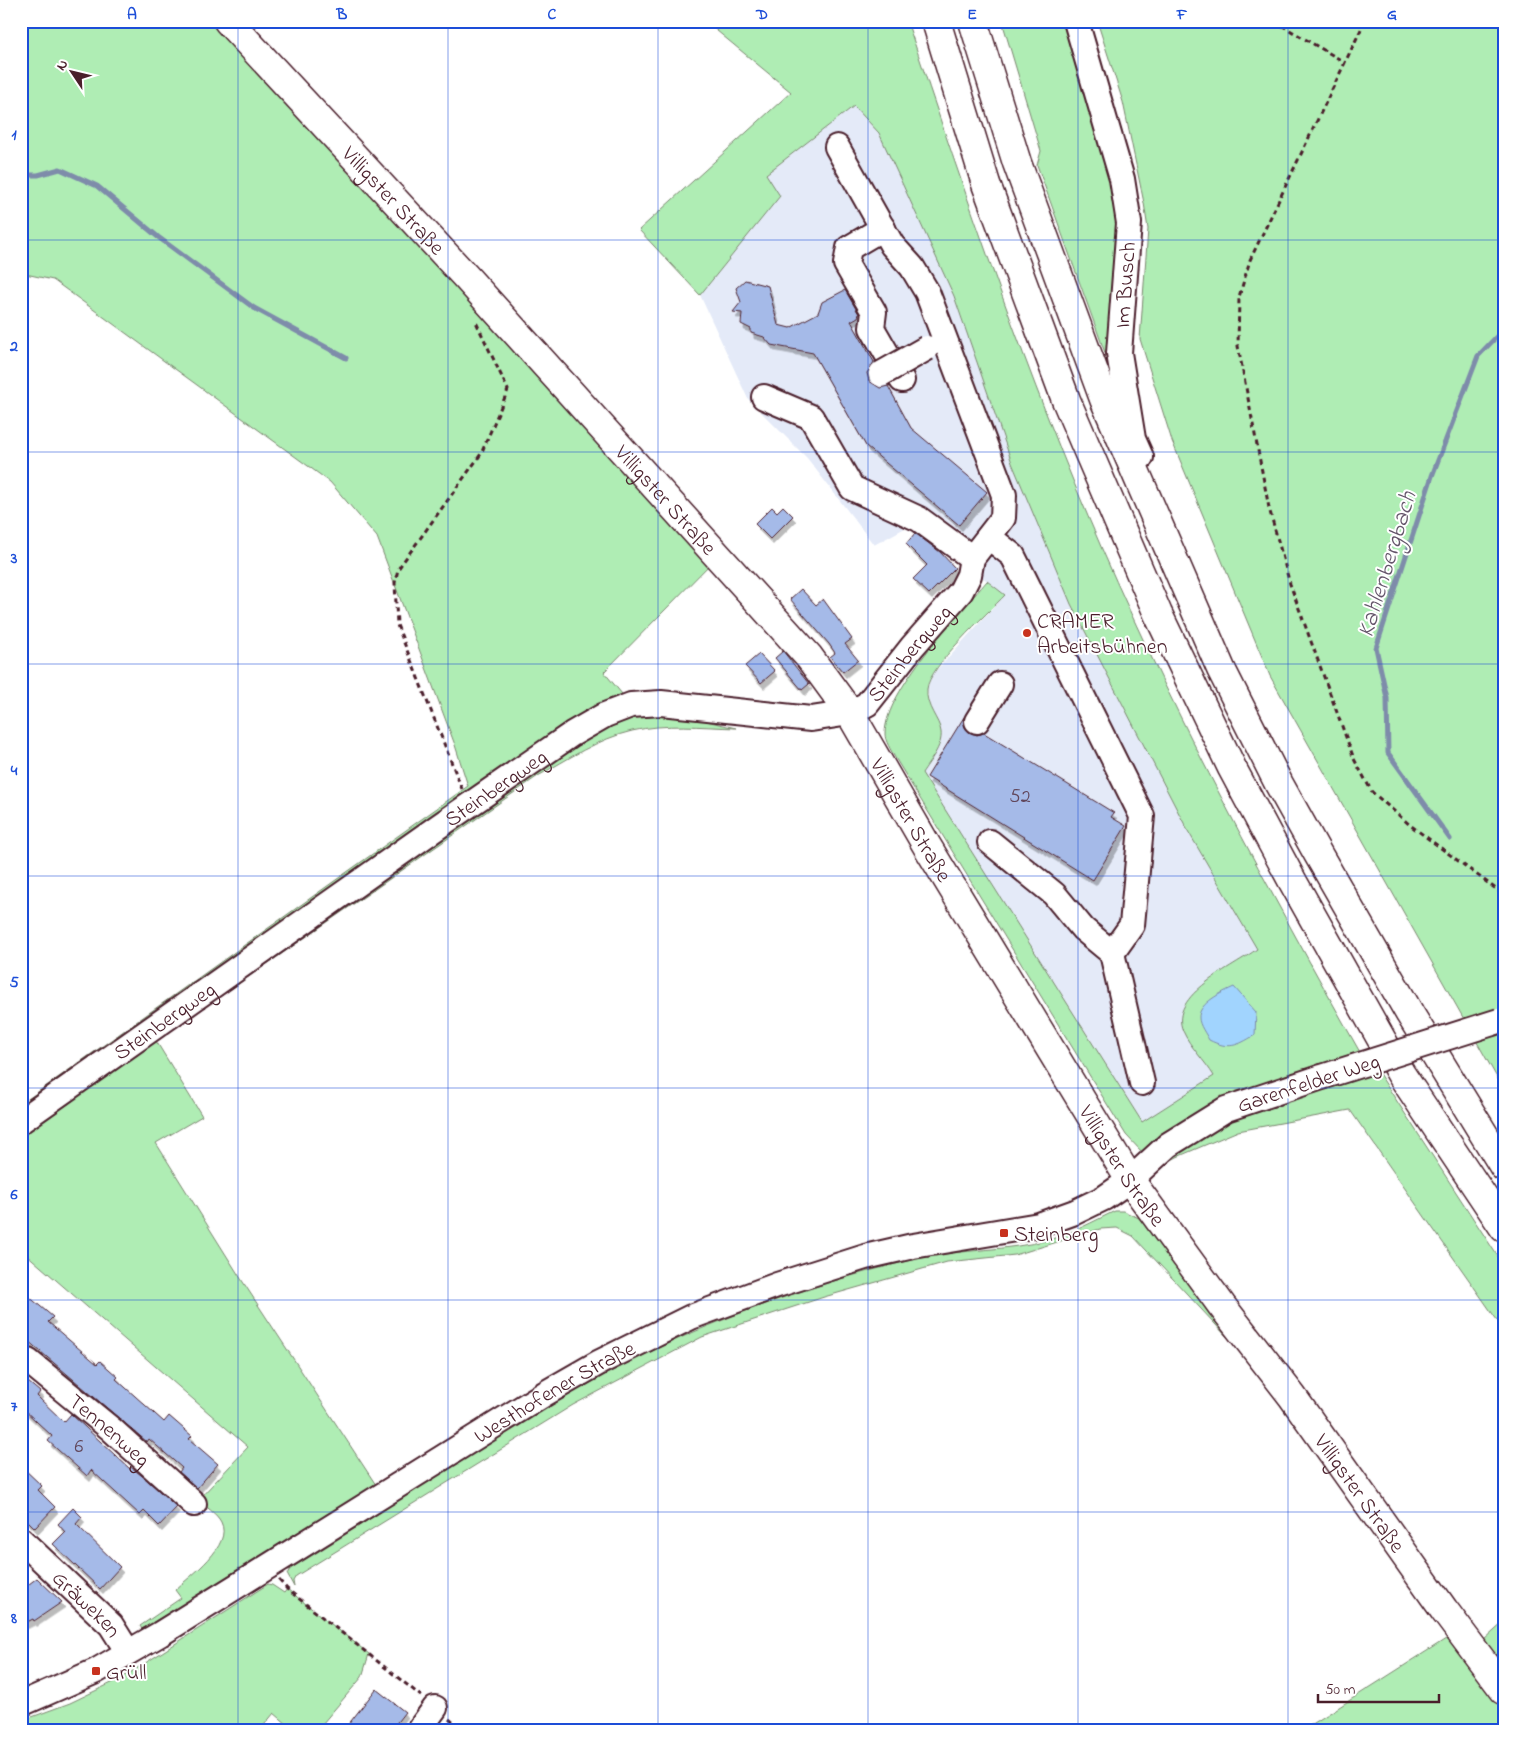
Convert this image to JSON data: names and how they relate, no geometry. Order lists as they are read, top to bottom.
{
  "streets": {
    "main road": ["Villigster Straße"],
    "street": [
      "Im Busch",
      "Steinbergweg",
      "Garenfelder Weg",
      "Westhofener Straße",
      "Tennenweg",
      "Gräweken"
    ]
  },
  "crossings": [
    ["Villigster Straße", "Steinbergweg"],
    ["Villigster Straße", "Garenfelder Weg"],
    ["Villigster Straße", "Westhofener Straße"],
    ["Garenfelder Weg", "Westhofener Straße"],
    ["Westhofener Straße", "Gräweken"]
  ],
  "water": ["Kahlenbergbach"],
  "places": {
    "other": ["CRAMER Arbeitsbühnen"],
    "transit": ["Steinberg", "Grüll"]
  },
  "house_numbers": ["52", "6"],
  "scale_bar": "50 m",
  "north": "top left",
  "grid": {
    "columns": [
      "A",
      "B",
      "C",
      "D",
      "E",
      "F",
      "G"
    ],
    "rows": [
      "1",
      "2",
      "3",
      "4",
      "5",
      "6",
      "7",
      "8"
    ]
  }
}
